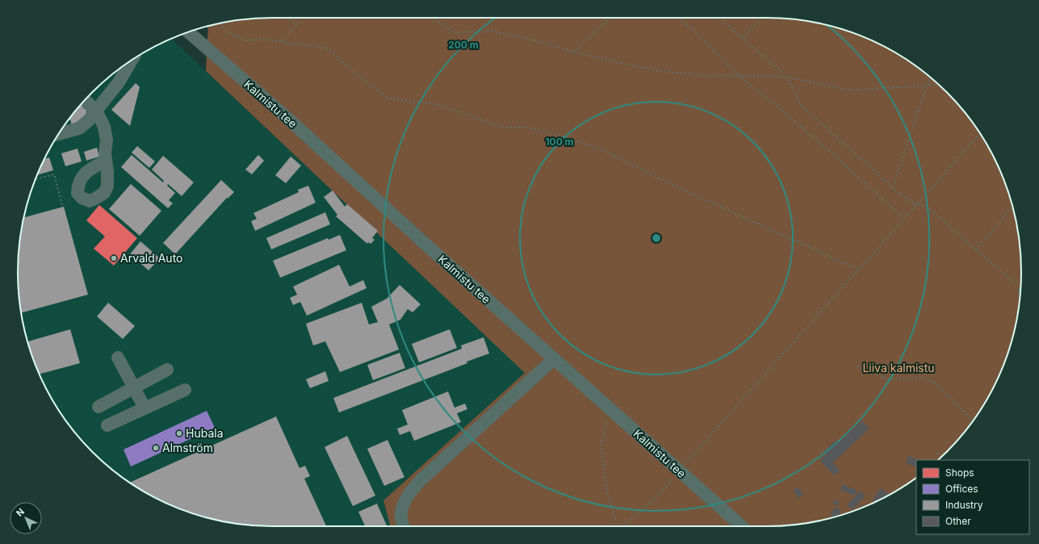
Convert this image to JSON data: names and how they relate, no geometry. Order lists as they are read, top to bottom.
{
  "streets": {
    "street": ["Kalmistu tee"]
  },
  "parks": ["Liiva kalmistu"],
  "places": ["Arvald Auto", "Hubala", "Almström"],
  "legend": [
    "Shops",
    "Offices",
    "Industry",
    "Other"
  ],
  "north": "top left",
  "rings": ["200 m", "100 m"]
}
